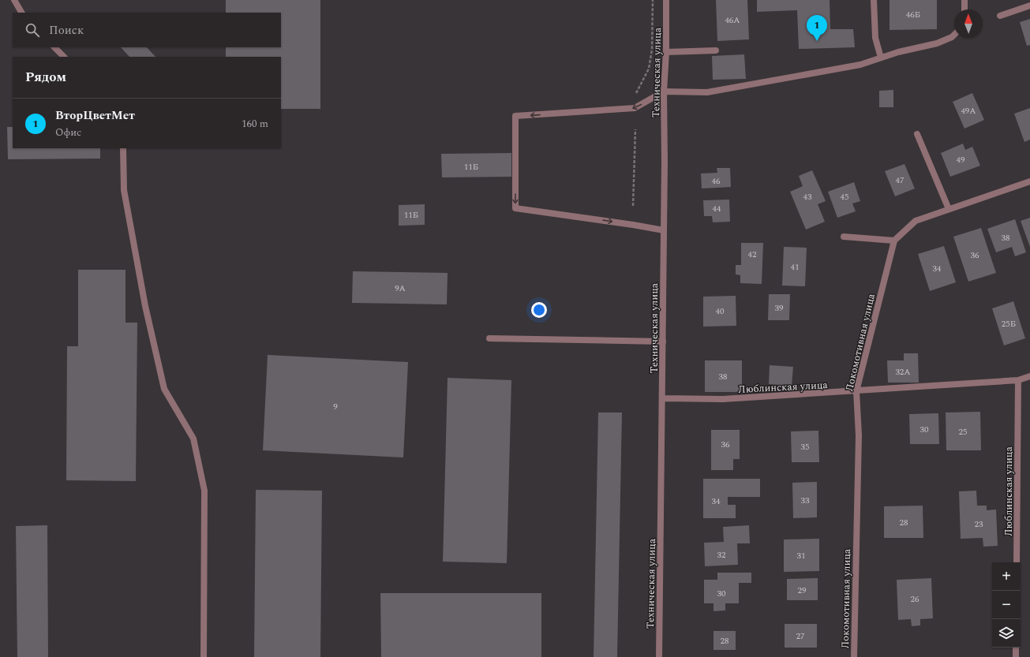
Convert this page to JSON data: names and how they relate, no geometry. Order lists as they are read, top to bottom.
{
  "streets": {
    "street": ["Техническая улица", "Локомотивная улица", "Люблинская улица"]
  },
  "crossings": [
    ["Техническая улица", "Люблинская улица"],
    ["Локомотивная улица", "Люблинская улица"]
  ],
  "house_numbers": [
    "46Б",
    "46А",
    "49А",
    "49",
    "11Б",
    "47",
    "46",
    "43",
    "45",
    "44",
    "11Б",
    "38",
    "42",
    "36",
    "41",
    "34",
    "9А",
    "39",
    "40",
    "25Б",
    "32А",
    "38",
    "9",
    "30",
    "25",
    "36",
    "35",
    "33",
    "34",
    "28",
    "23",
    "32",
    "31",
    "29",
    "30",
    "26",
    "27",
    "28"
  ],
  "north": "top",
  "page": {
    "search": "Поиск",
    "pins": "1",
    "heading": "Рядом",
    "list": [
      {
        "mark": "1",
        "name": "ВторЦветМет",
        "note": "Офис",
        "value": "160 m"
      }
    ],
    "map_buttons": ["+", "−"]
  }
}
